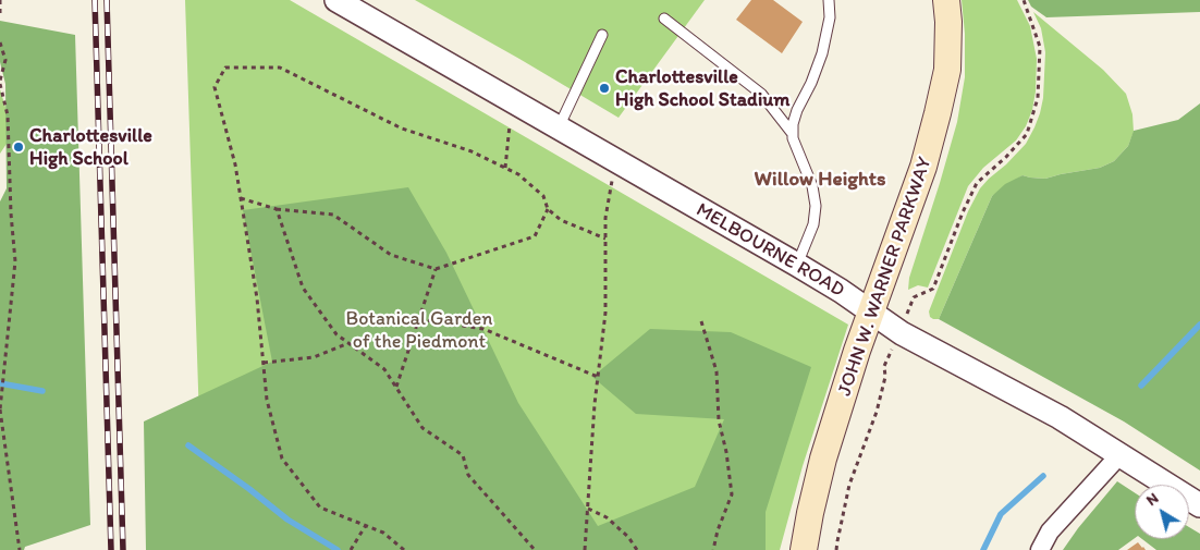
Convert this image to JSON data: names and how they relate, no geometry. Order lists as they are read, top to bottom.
{
  "streets": {
    "main road": ["JOHN W. WARNER PARKWAY"],
    "street": ["MELBOURNE ROAD"]
  },
  "crossings": [
    ["MELBOURNE ROAD", "JOHN W. WARNER PARKWAY"]
  ],
  "districts": ["Willow Heights"],
  "parks": ["Botanical Garden of the Piedmont"],
  "places": ["Charlottesville High School Stadium", "Charlottesville High School"],
  "north": "top left"
}
